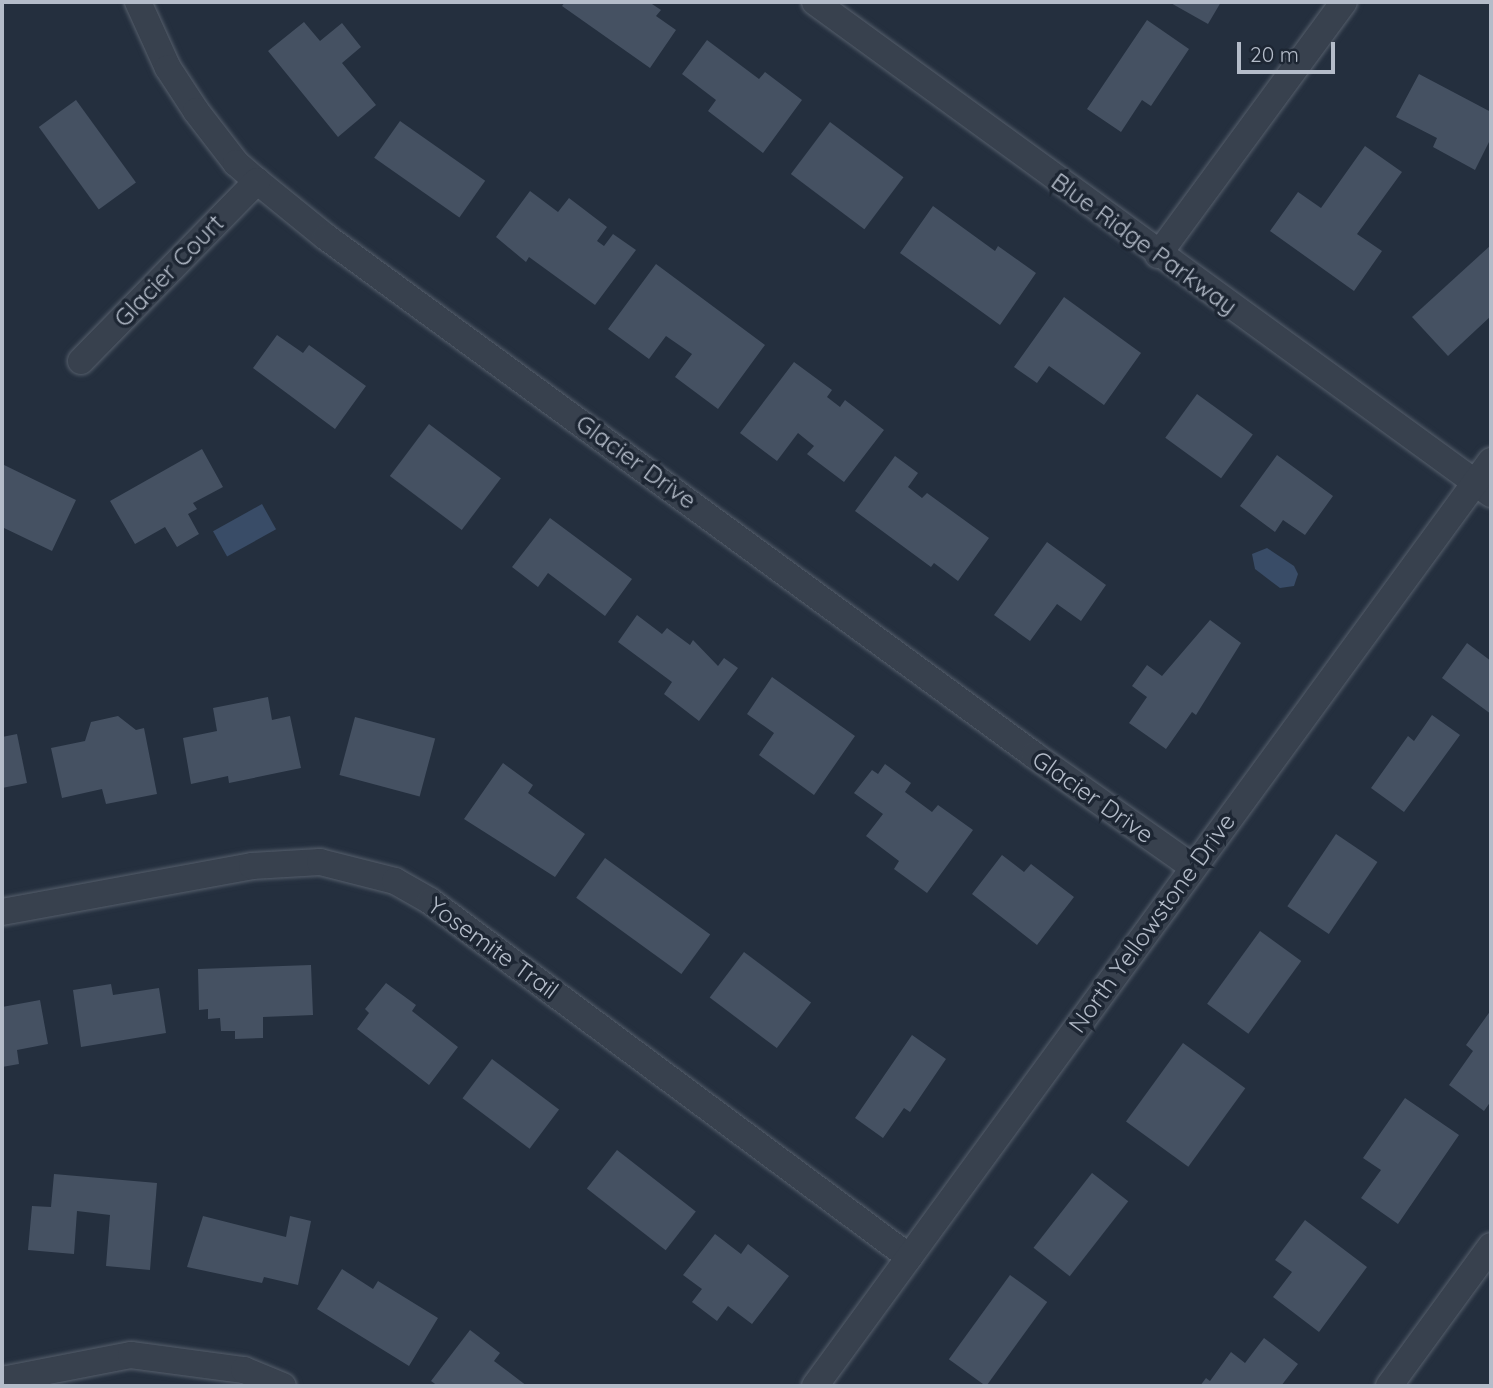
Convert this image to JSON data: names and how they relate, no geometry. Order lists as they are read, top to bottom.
{
  "streets": {
    "street": [
      "Blue Ridge Parkway",
      "Glacier Court",
      "Glacier Drive",
      "North Yellowstone Drive",
      "Yosemite Trail"
    ]
  },
  "crossings": [
    ["Blue Ridge Parkway", "North Yellowstone Drive"],
    ["Glacier Court", "Glacier Drive"],
    ["Glacier Drive", "North Yellowstone Drive"],
    ["North Yellowstone Drive", "Yosemite Trail"]
  ],
  "scale_bar": "20 m"
}
